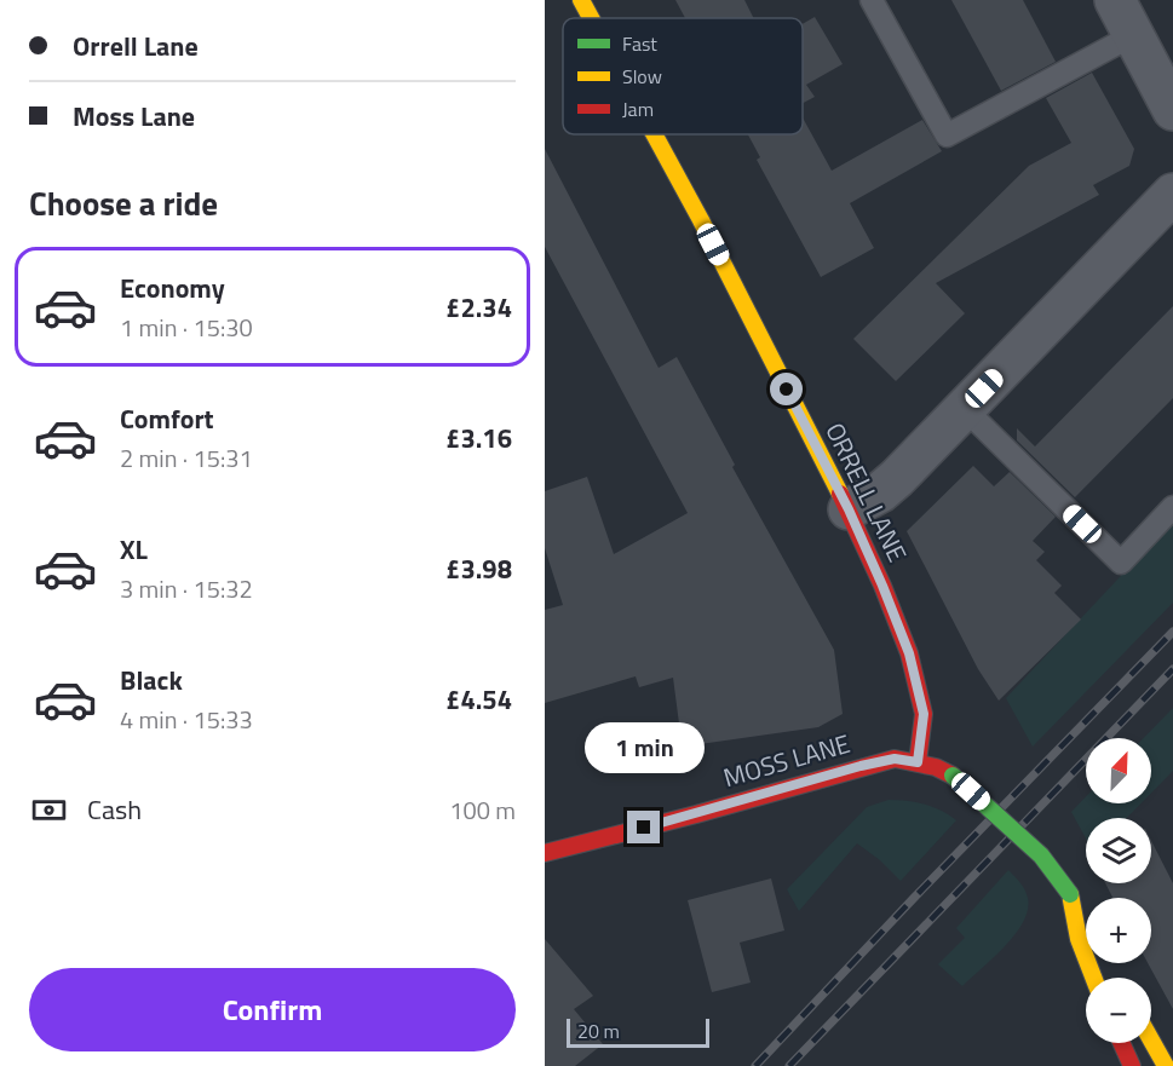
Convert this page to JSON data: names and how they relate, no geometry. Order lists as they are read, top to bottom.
{
  "streets": {
    "main road": ["ORRELL LANE", "MOSS LANE"]
  },
  "crossings": [
    ["ORRELL LANE", "MOSS LANE"]
  ],
  "legend": ["Fast", "Slow", "Jam"],
  "scale_bar": "20 m",
  "north": "top right",
  "page": {
    "banner": ["Orrell Lane", "Moss Lane"],
    "heading": "Choose a ride",
    "list": [
      {
        "name": "Economy",
        "note": "1 min · 15:30",
        "value": "£2.34"
      },
      {
        "name": "Comfort",
        "note": "2 min · 15:31",
        "value": "£3.16"
      },
      {
        "name": "XL",
        "note": "3 min · 15:32",
        "value": "£3.98"
      },
      {
        "name": "Black",
        "note": "4 min · 15:33",
        "value": "£4.54"
      }
    ],
    "bubble": "1 min",
    "map_buttons": ["+", "−"],
    "pay": ["Cash", "100 m"],
    "buttons": "Confirm",
    "scale": "20 m"
  }
}
